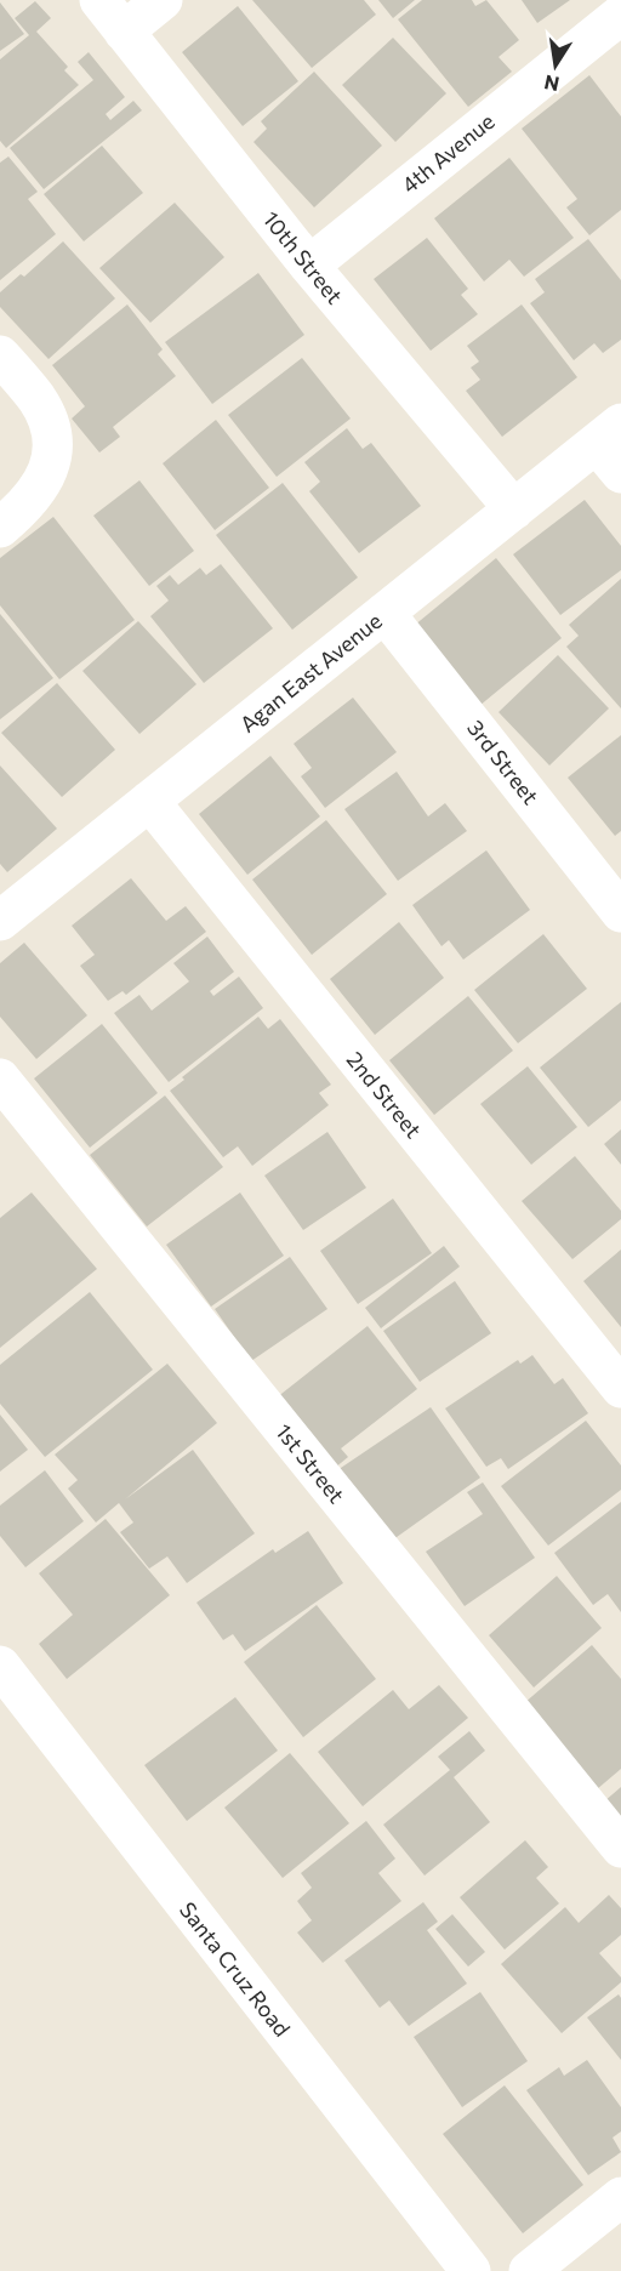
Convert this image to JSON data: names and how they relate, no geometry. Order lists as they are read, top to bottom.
{
  "streets": {
    "street": [
      "4th Avenue",
      "10th Street",
      "Agan East Avenue",
      "3rd Street",
      "2nd Street",
      "1st Street",
      "Santa Cruz Road"
    ]
  },
  "crossings": [
    ["4th Avenue", "10th Street"],
    ["10th Street", "Agan East Avenue"],
    ["Agan East Avenue", "3rd Street"],
    ["Agan East Avenue", "2nd Street"]
  ],
  "north": "bottom"
}
